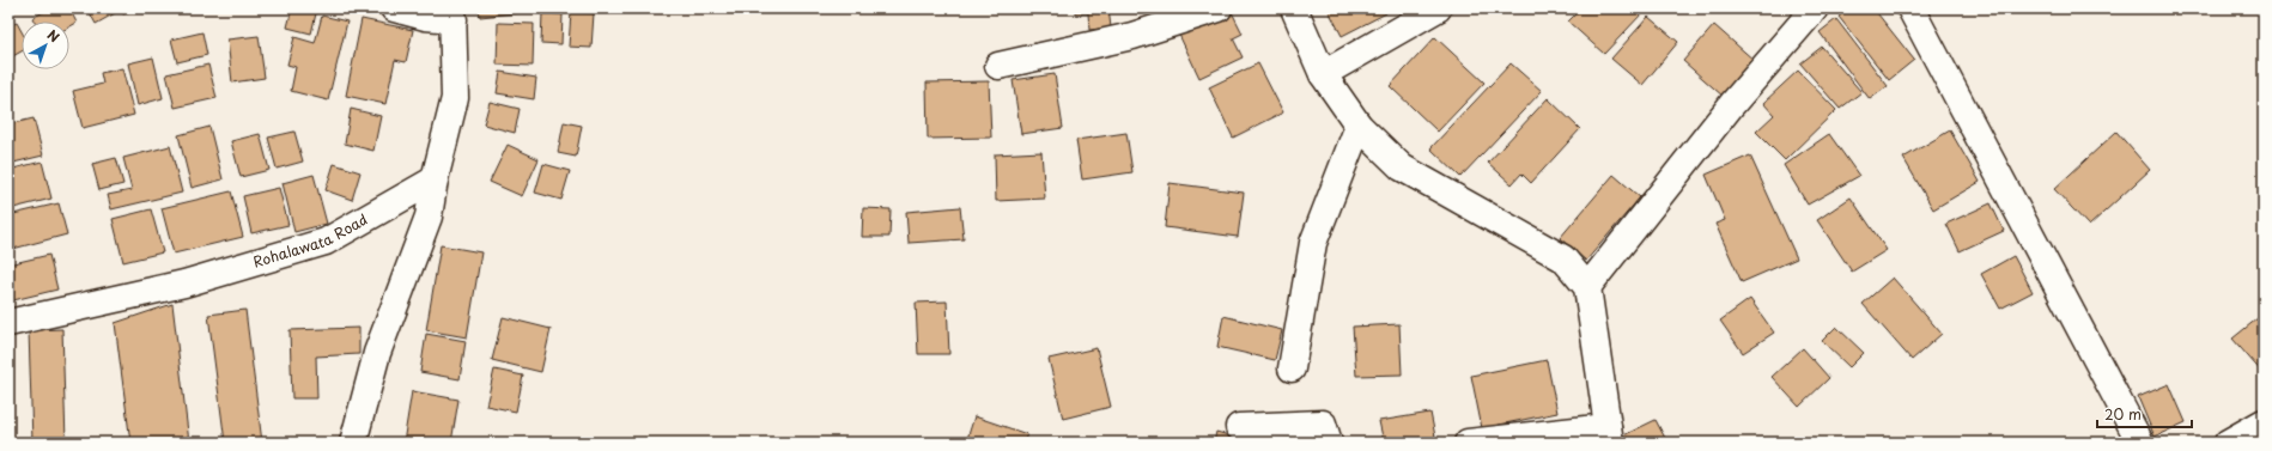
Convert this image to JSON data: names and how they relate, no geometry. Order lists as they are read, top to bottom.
{
  "streets": {
    "street": ["Rohalawata Road"]
  },
  "scale_bar": "20 m",
  "north": "top right"
}
